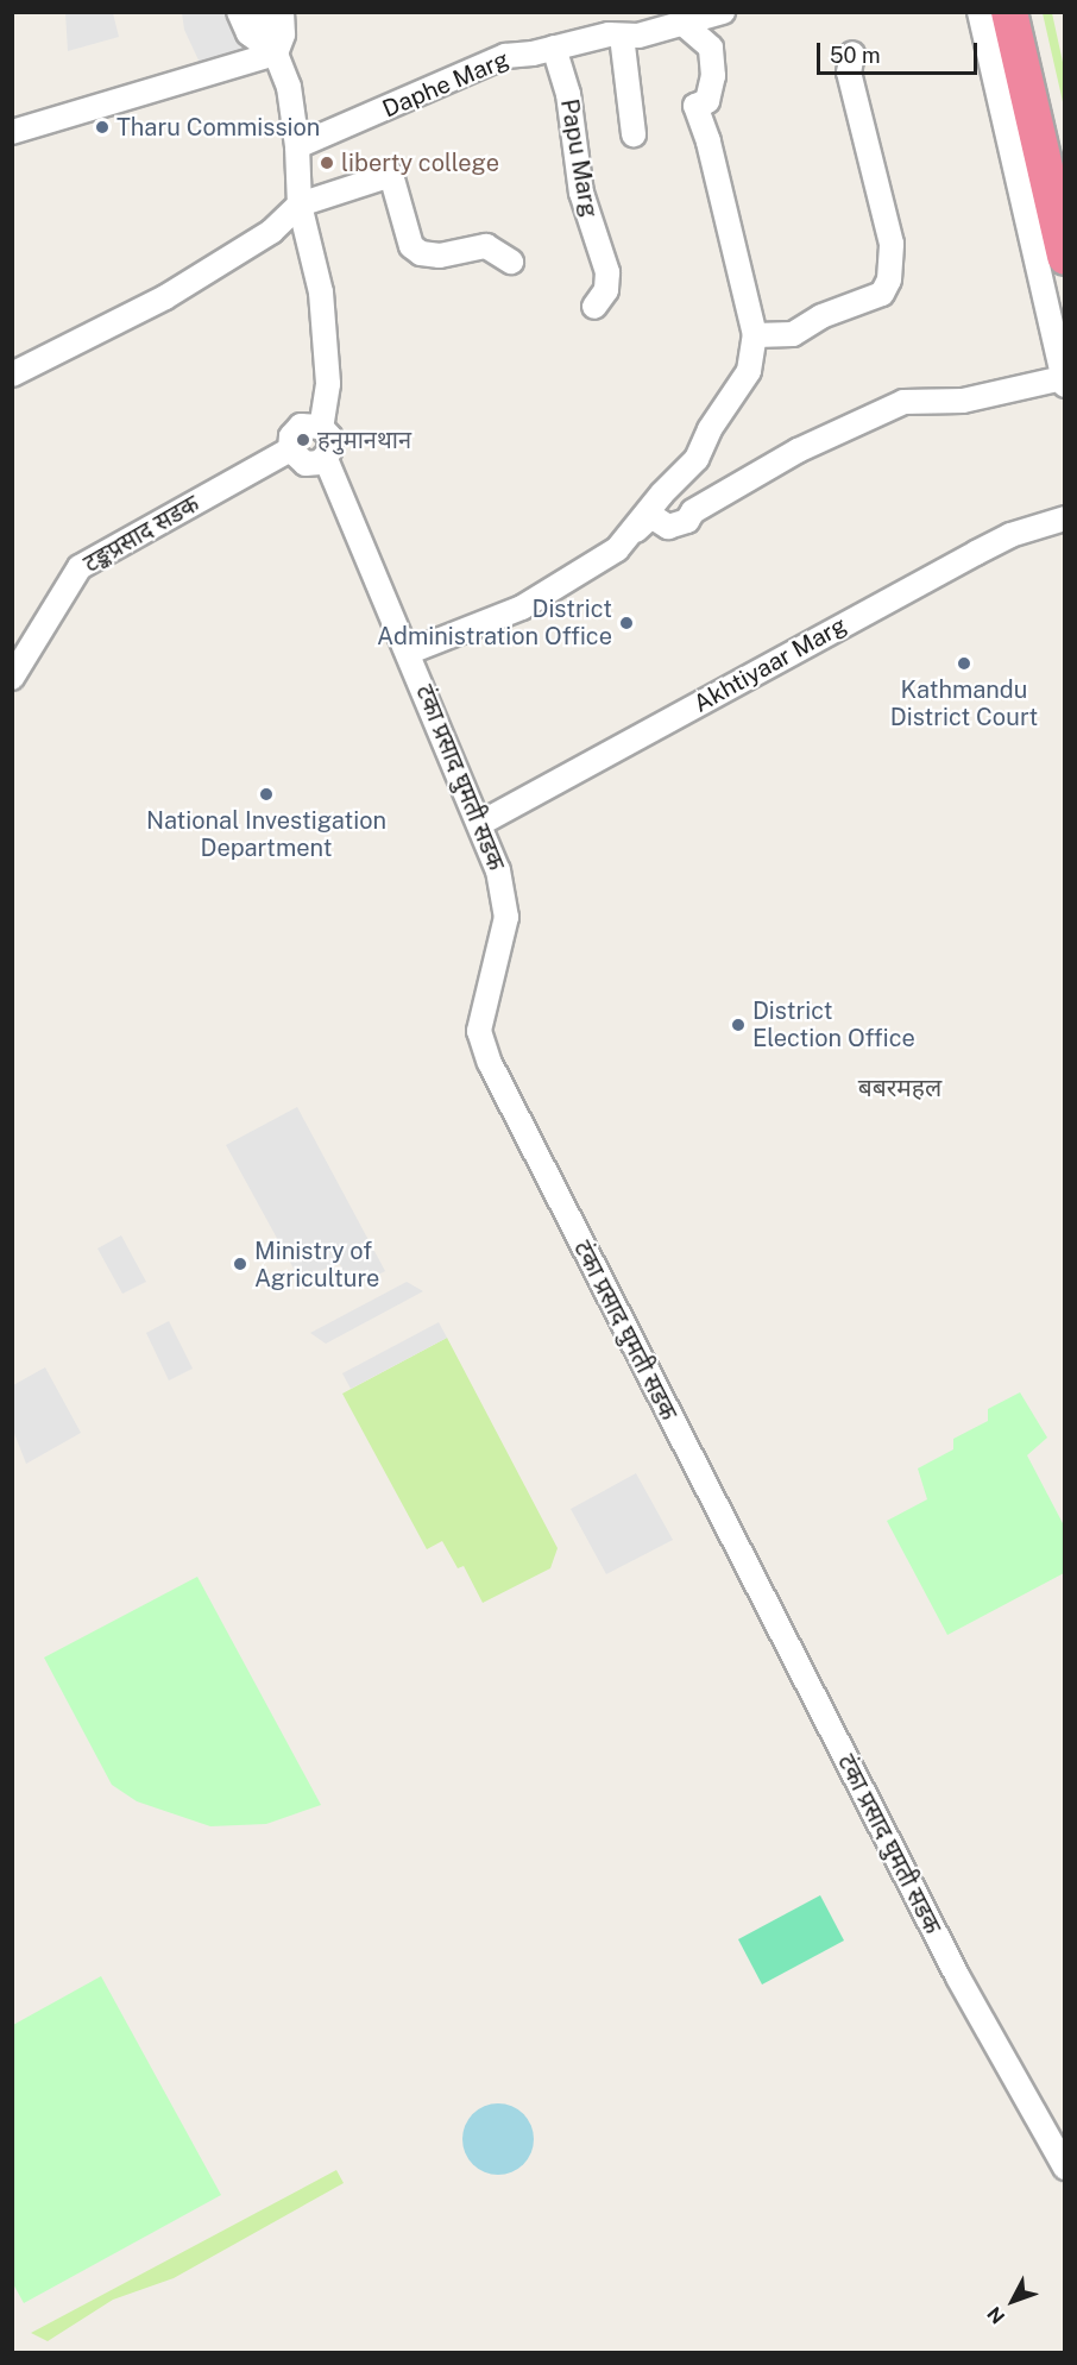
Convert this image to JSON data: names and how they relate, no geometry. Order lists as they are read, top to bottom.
{
  "streets": {
    "street": [
      "Daphe Marg",
      "Papu Marg",
      "टङ्कप्रसाद सडक",
      "Akhtiyaar Marg",
      "टंका प्रसाद घुमती सडक"
    ]
  },
  "crossings": [
    ["Daphe Marg", "Papu Marg"],
    ["टङ्कप्रसाद सडक", "टंका प्रसाद घुमती सडक"],
    ["Akhtiyaar Marg", "टंका प्रसाद घुमती सडक"]
  ],
  "districts": ["बबरमहल"],
  "places": [
    "Tharu Commission",
    "liberty college",
    "हनुमानथान",
    "District Administration Office",
    "Kathmandu District Court",
    "National Investigation Department",
    "District Election Office",
    "Ministry of Agriculture"
  ],
  "scale_bar": "50 m",
  "north": "bottom left"
}
